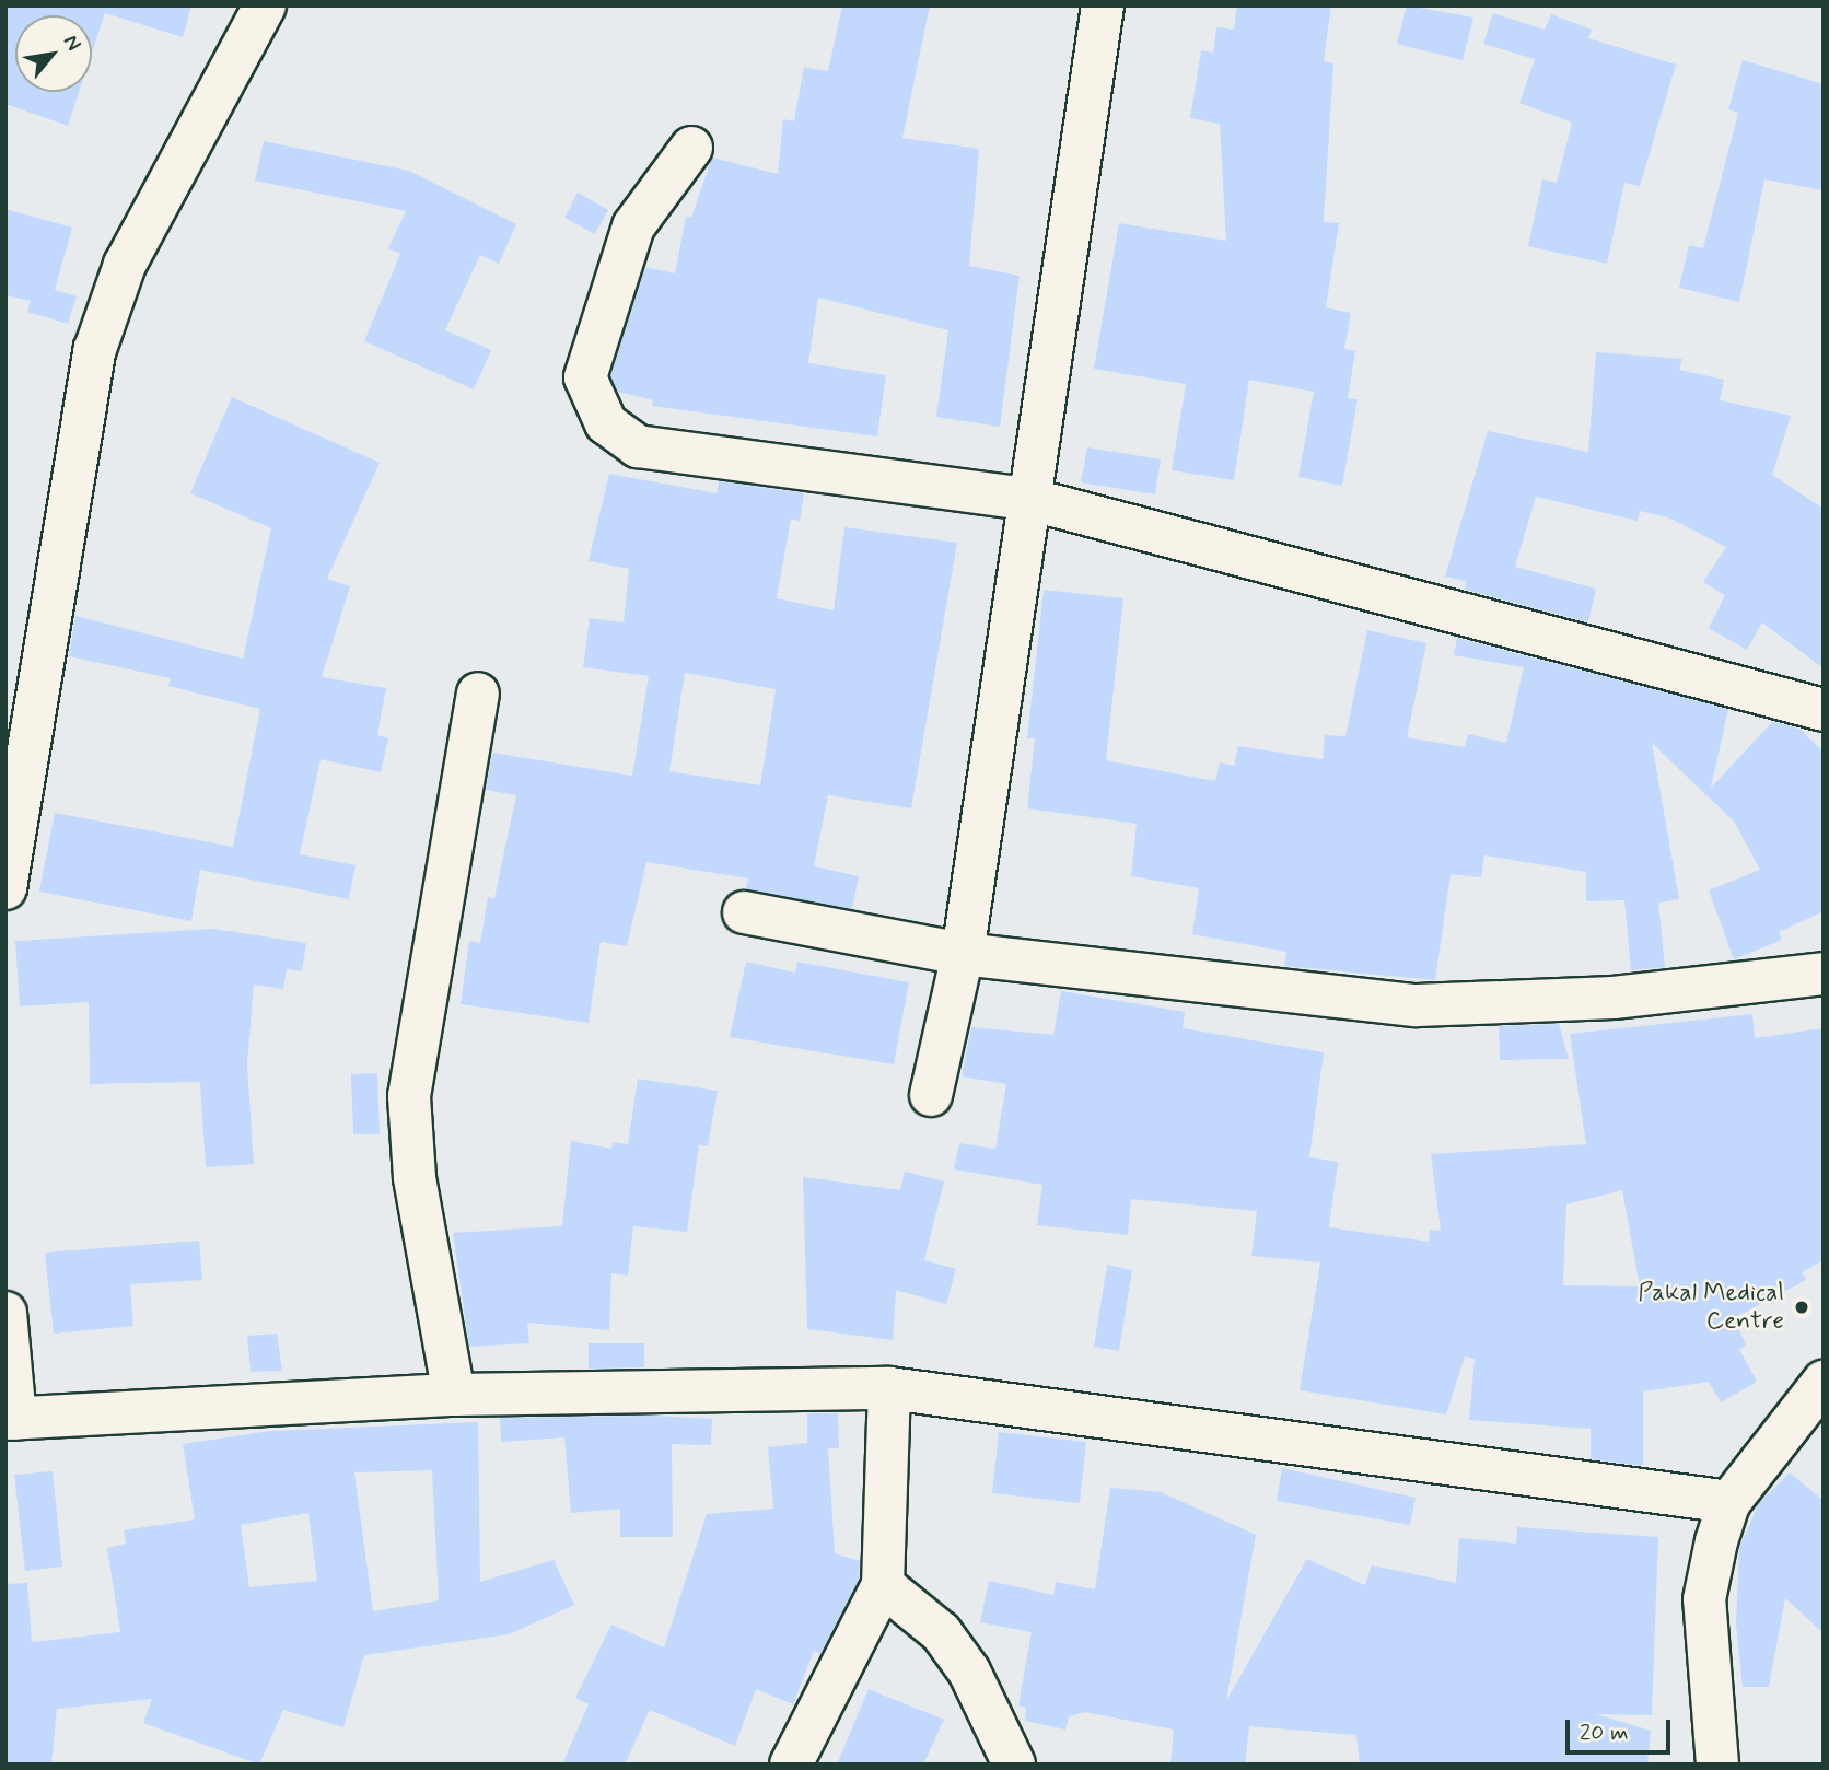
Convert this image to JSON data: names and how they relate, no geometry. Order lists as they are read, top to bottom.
{
  "places": ["Pakal Medical Centre"],
  "scale_bar": "20 m",
  "north": "top right"
}
